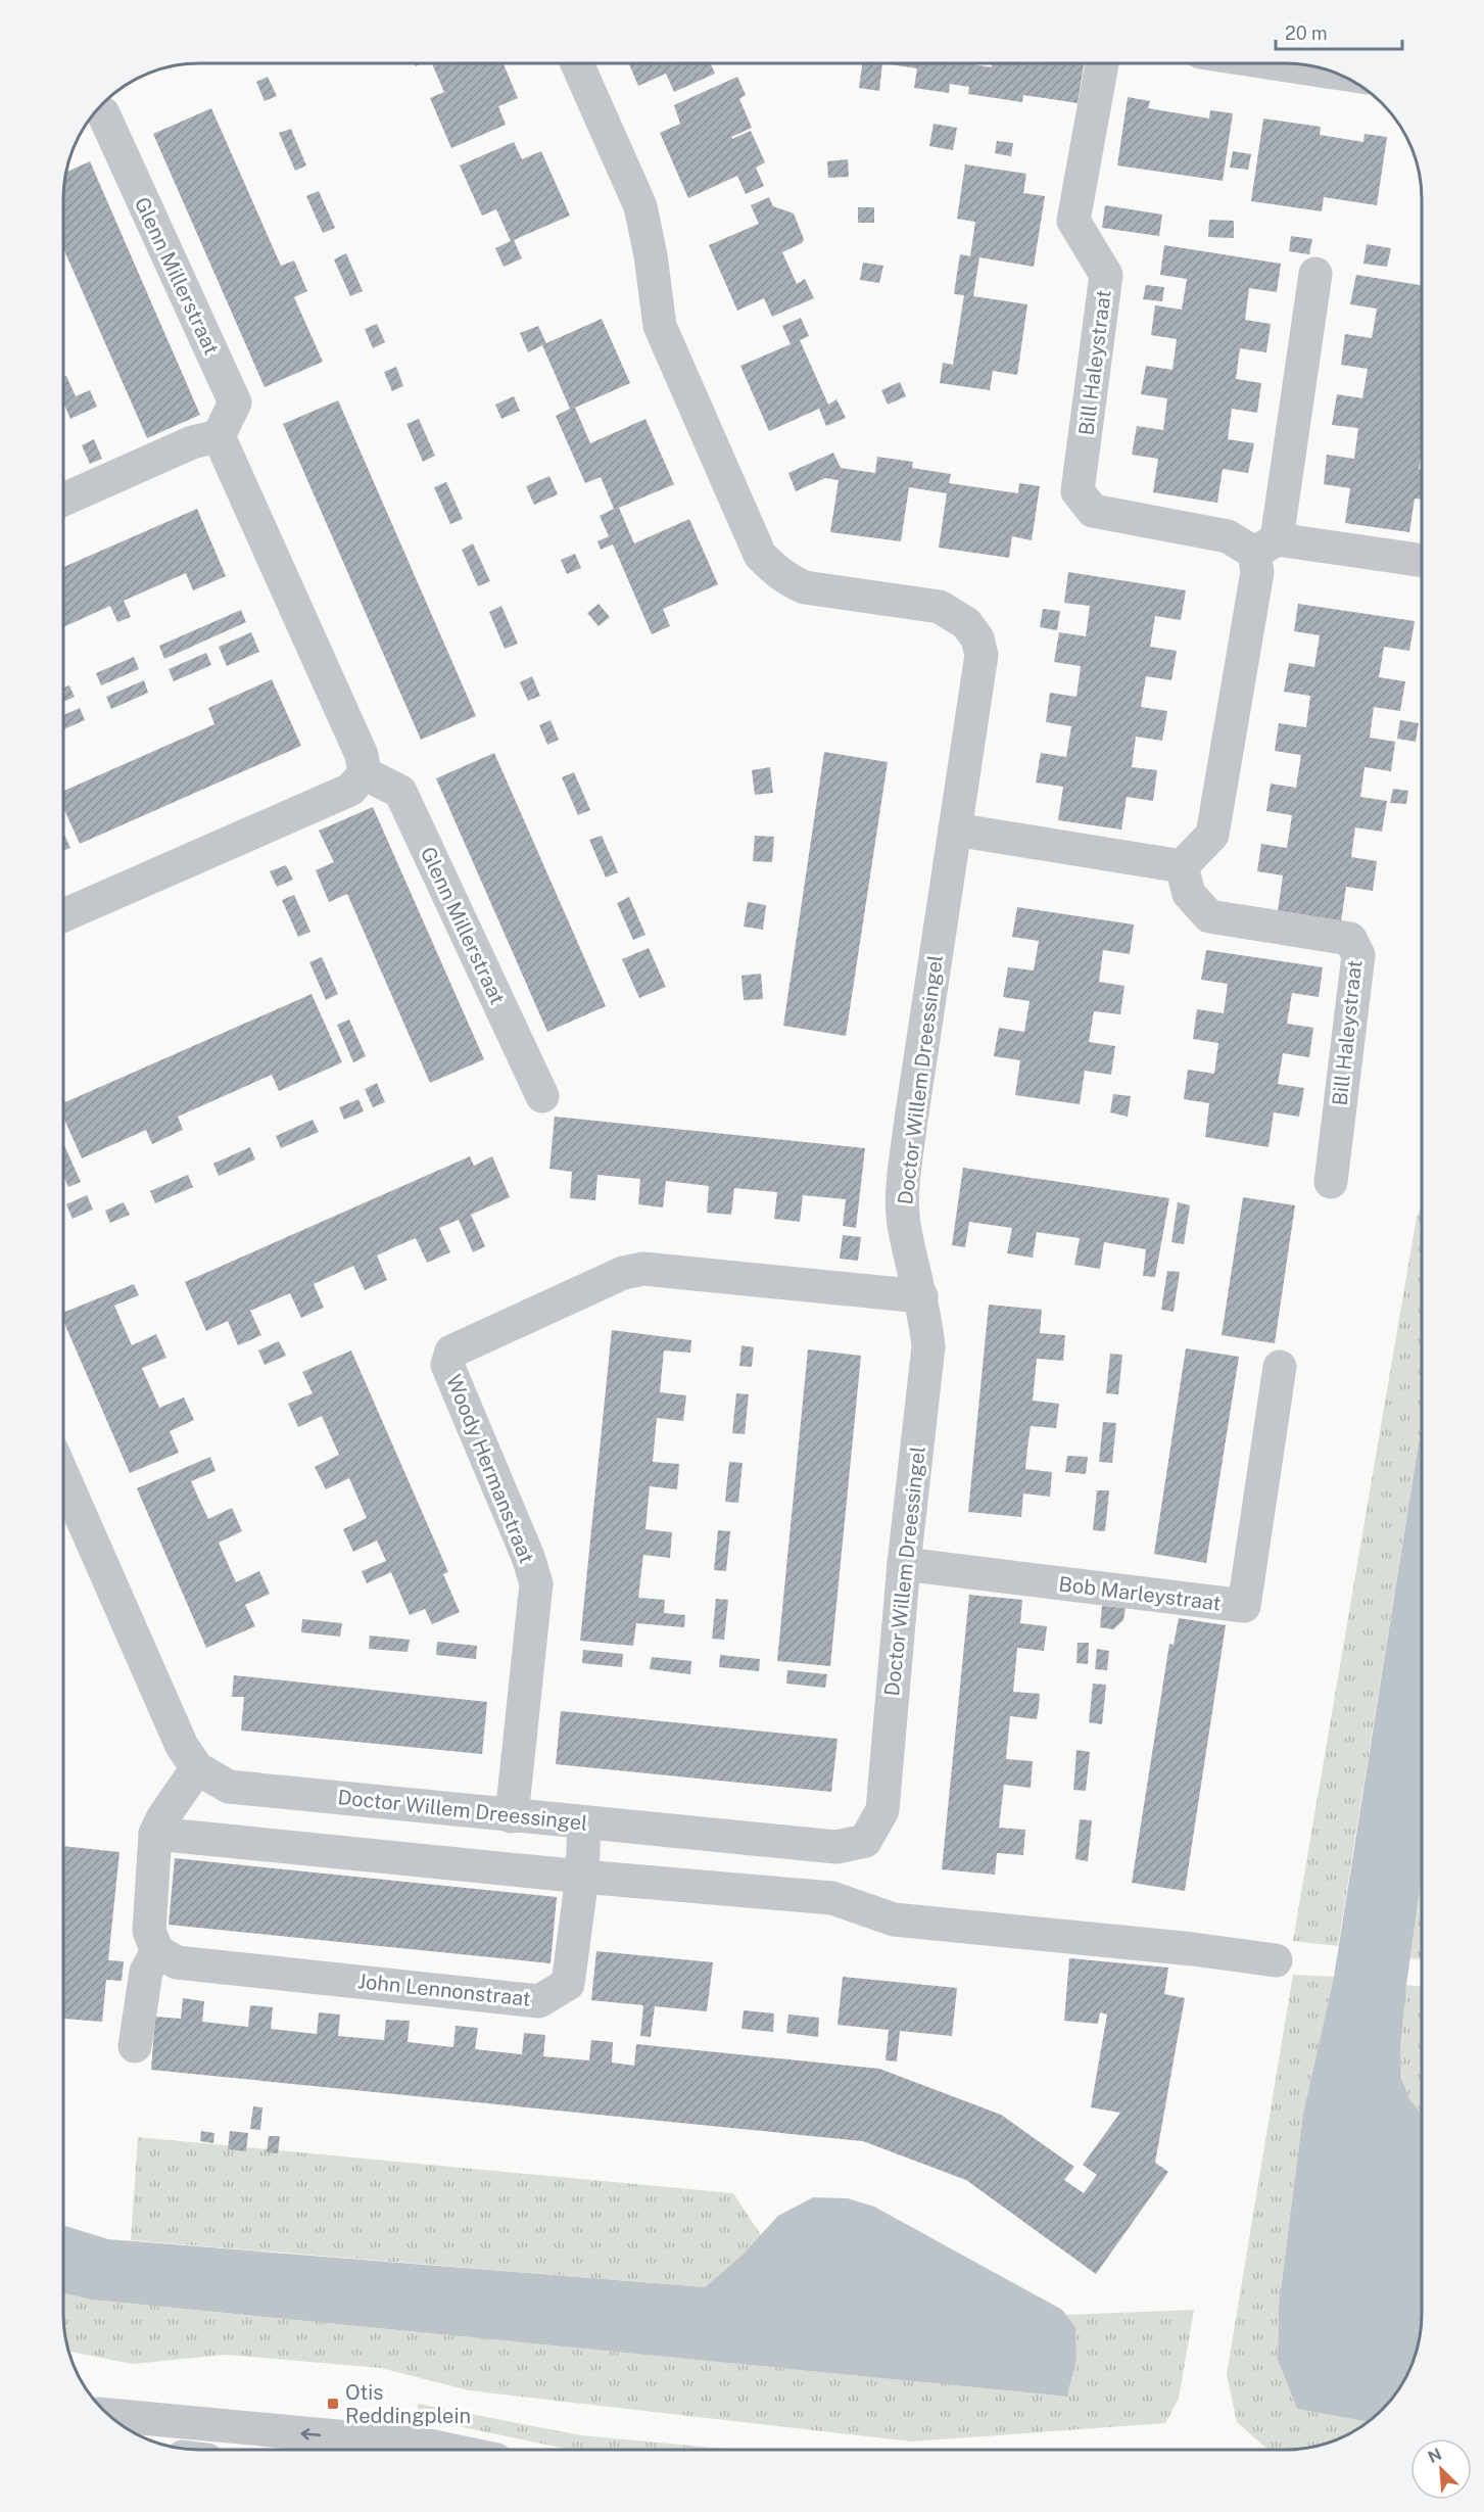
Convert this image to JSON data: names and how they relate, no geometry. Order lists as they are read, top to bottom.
{
  "streets": {
    "street": [
      "Glenn Millerstraat",
      "Bill Haleystraat",
      "Doctor Willem Dreessingel",
      "Woody Hermanstraat",
      "Bob Marleystraat",
      "John Lennonstraat"
    ]
  },
  "crossings": [
    ["Doctor Willem Dreessingel", "Woody Hermanstraat"],
    ["Doctor Willem Dreessingel", "Bob Marleystraat"],
    ["Doctor Willem Dreessingel", "John Lennonstraat"]
  ],
  "places": {
    "transit": ["Otis Reddingplein"]
  },
  "scale_bar": "20 m",
  "north": "top left"
}
